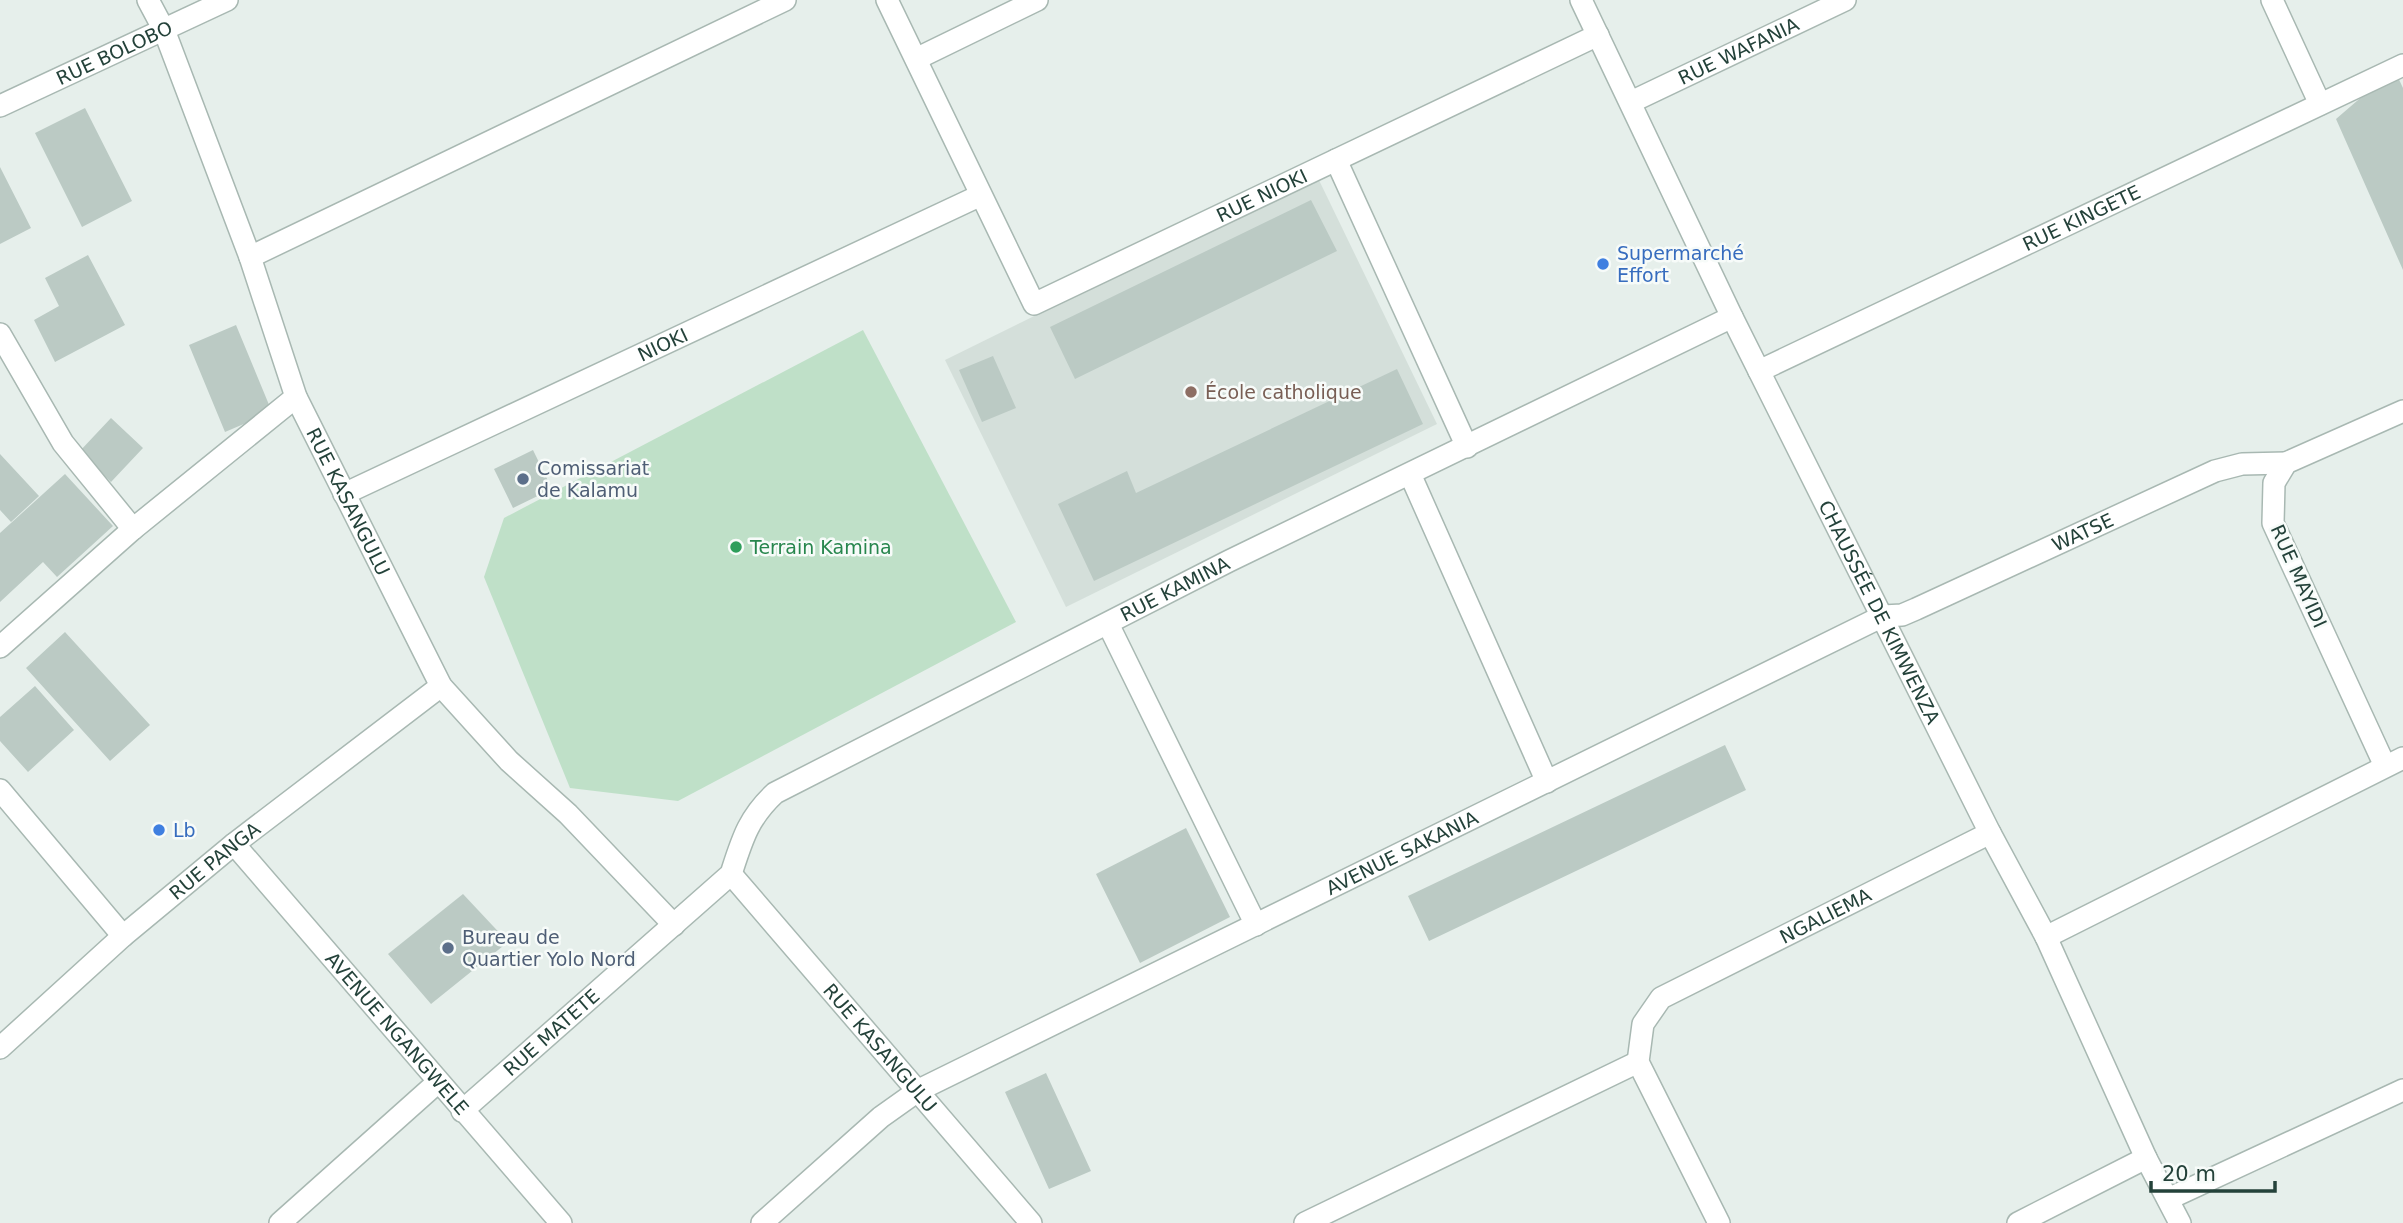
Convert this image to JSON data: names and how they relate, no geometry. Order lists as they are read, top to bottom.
{
  "streets": {
    "street": [
      "RUE WAFANIA",
      "RUE BOLOBO",
      "RUE NIOKI",
      "RUE KINGETE",
      "NIOKI",
      "RUE KASANGULU",
      "WATSE",
      "RUE MAYIDI",
      "RUE KAMINA",
      "CHAUSSÉE DE KIMWENZA",
      "AVENUE SAKANIA",
      "RUE PANGA",
      "NGALIEMA",
      "RUE MATETE",
      "AVENUE NGANGWELE"
    ]
  },
  "crossings": [
    ["RUE WAFANIA", "CHAUSSÉE DE KIMWENZA"],
    ["RUE BOLOBO", "RUE KASANGULU"],
    ["RUE NIOKI", "NIOKI"],
    ["RUE NIOKI", "CHAUSSÉE DE KIMWENZA"],
    ["RUE KINGETE", "CHAUSSÉE DE KIMWENZA"],
    ["NIOKI", "RUE KASANGULU"],
    ["RUE KASANGULU", "RUE KAMINA"],
    ["RUE KASANGULU", "AVENUE SAKANIA"],
    ["RUE KASANGULU", "RUE PANGA"],
    ["RUE KASANGULU", "RUE MATETE"],
    ["WATSE", "RUE MAYIDI"],
    ["WATSE", "CHAUSSÉE DE KIMWENZA"],
    ["WATSE", "AVENUE SAKANIA"],
    ["RUE KAMINA", "CHAUSSÉE DE KIMWENZA"],
    ["RUE KAMINA", "RUE MATETE"],
    ["CHAUSSÉE DE KIMWENZA", "AVENUE SAKANIA"],
    ["CHAUSSÉE DE KIMWENZA", "NGALIEMA"],
    ["RUE PANGA", "AVENUE NGANGWELE"],
    ["RUE MATETE", "AVENUE NGANGWELE"]
  ],
  "places": [
    "Supermarché Effort",
    "École catholique",
    "Comissariat de Kalamu",
    "Terrain Kamina",
    "Lb",
    "Bureau de Quartier Yolo Nord"
  ],
  "scale_bar": "20 m"
}
